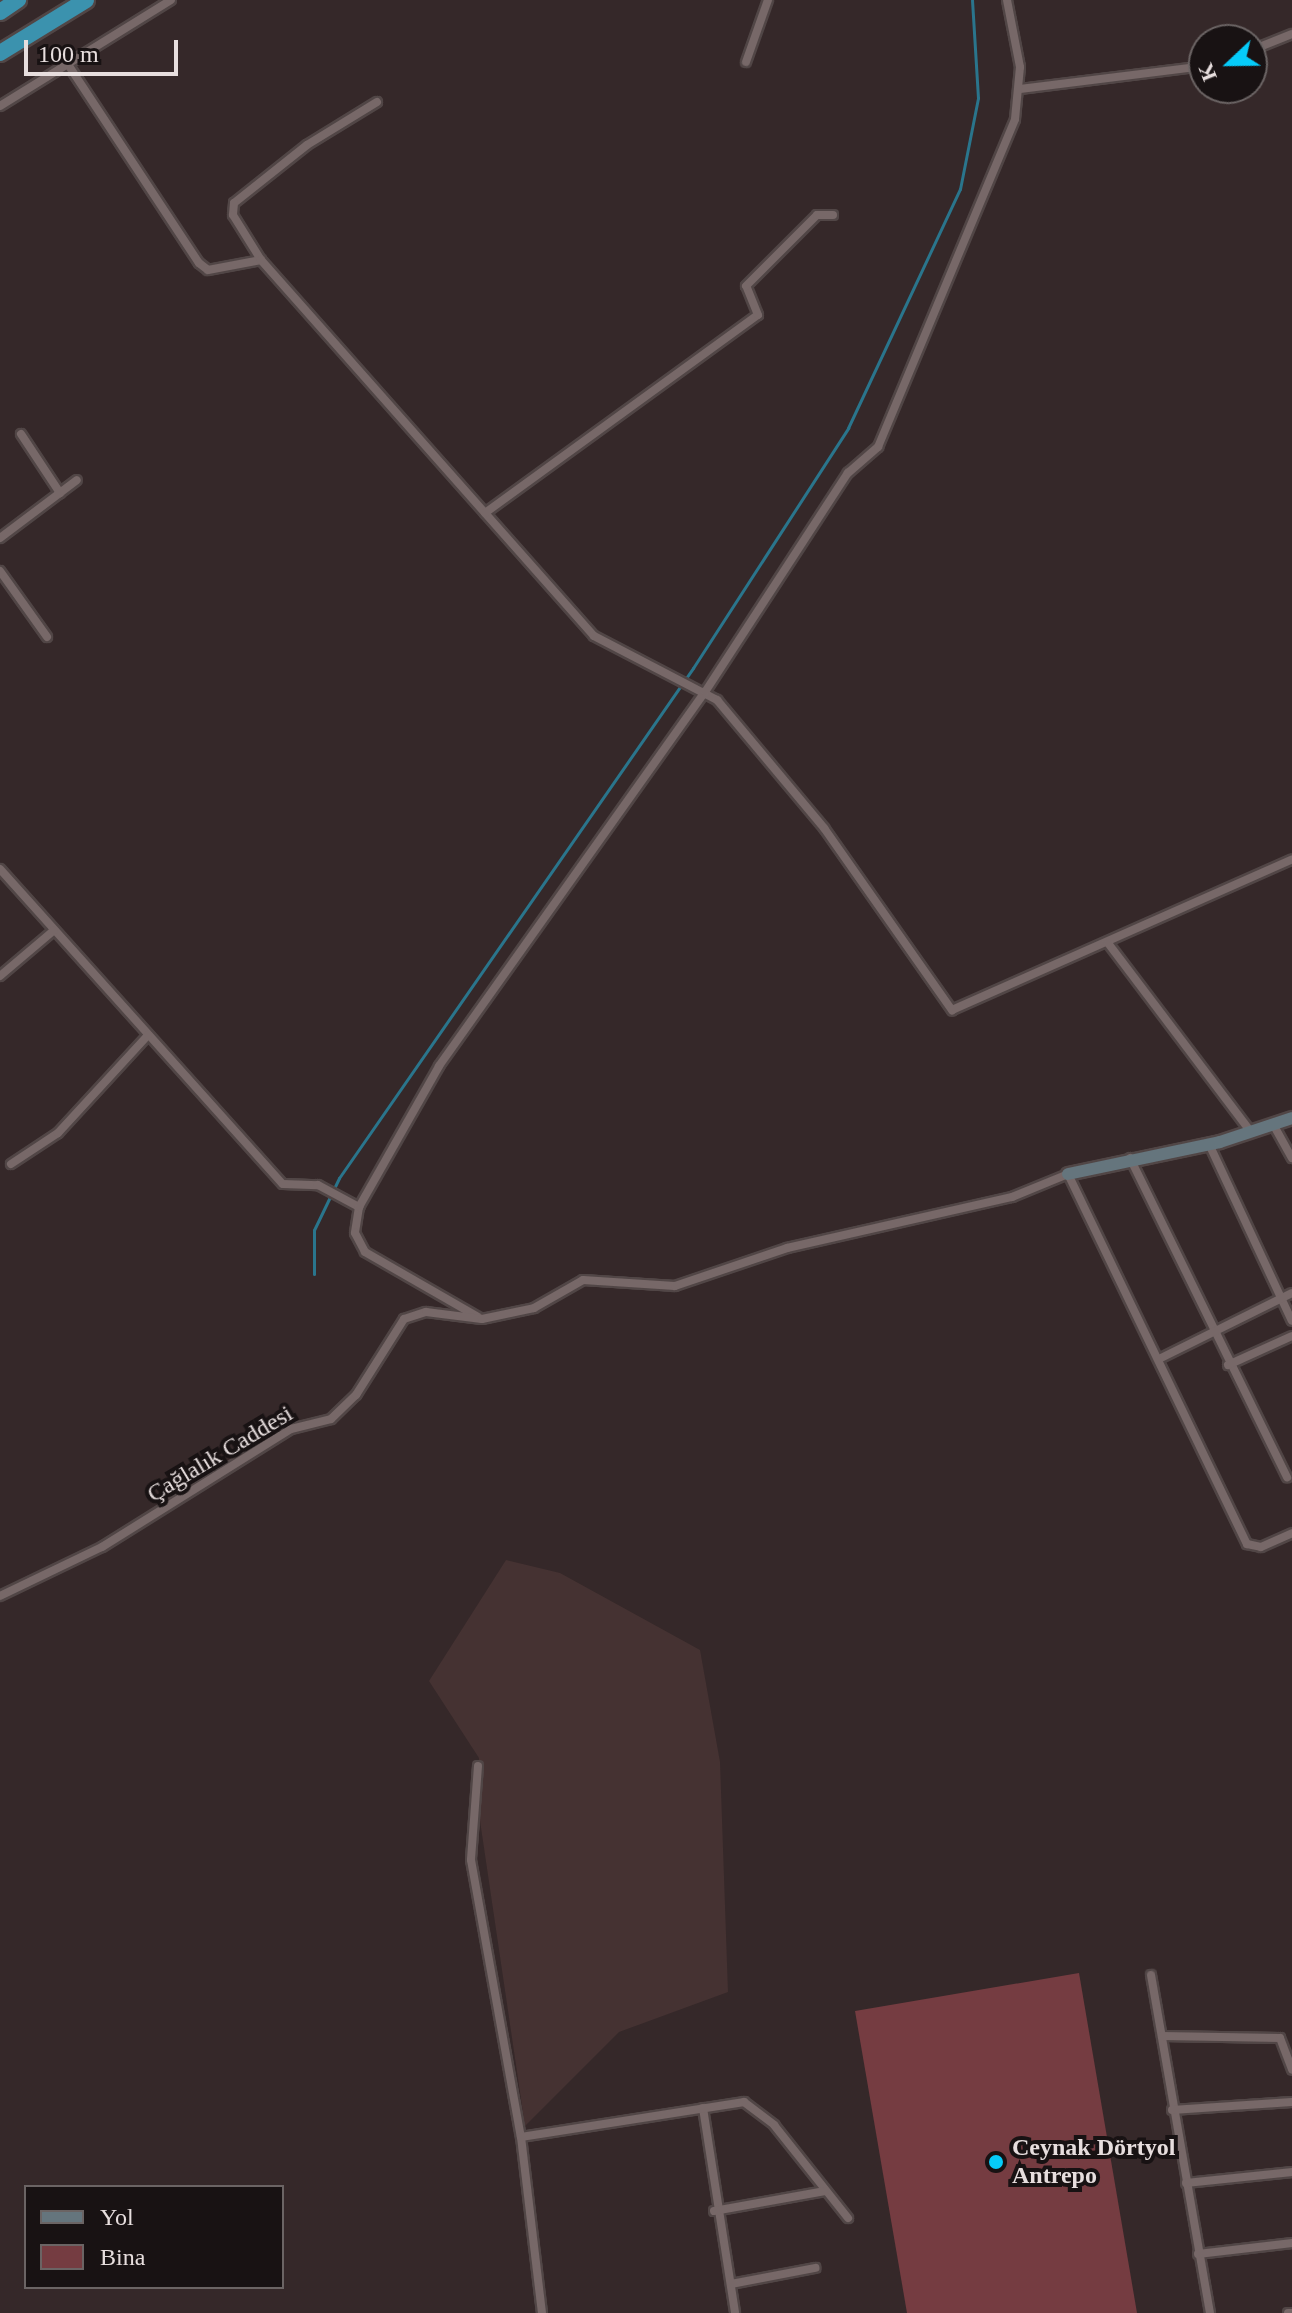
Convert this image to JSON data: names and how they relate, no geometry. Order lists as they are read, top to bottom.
{
  "streets": {
    "street": ["Çağlalık Caddesi"]
  },
  "places": ["Ceynak Dörtyol Antrepo"],
  "legend": ["Yol", "Bina"],
  "scale_bar": "100 m",
  "north": "left"
}
